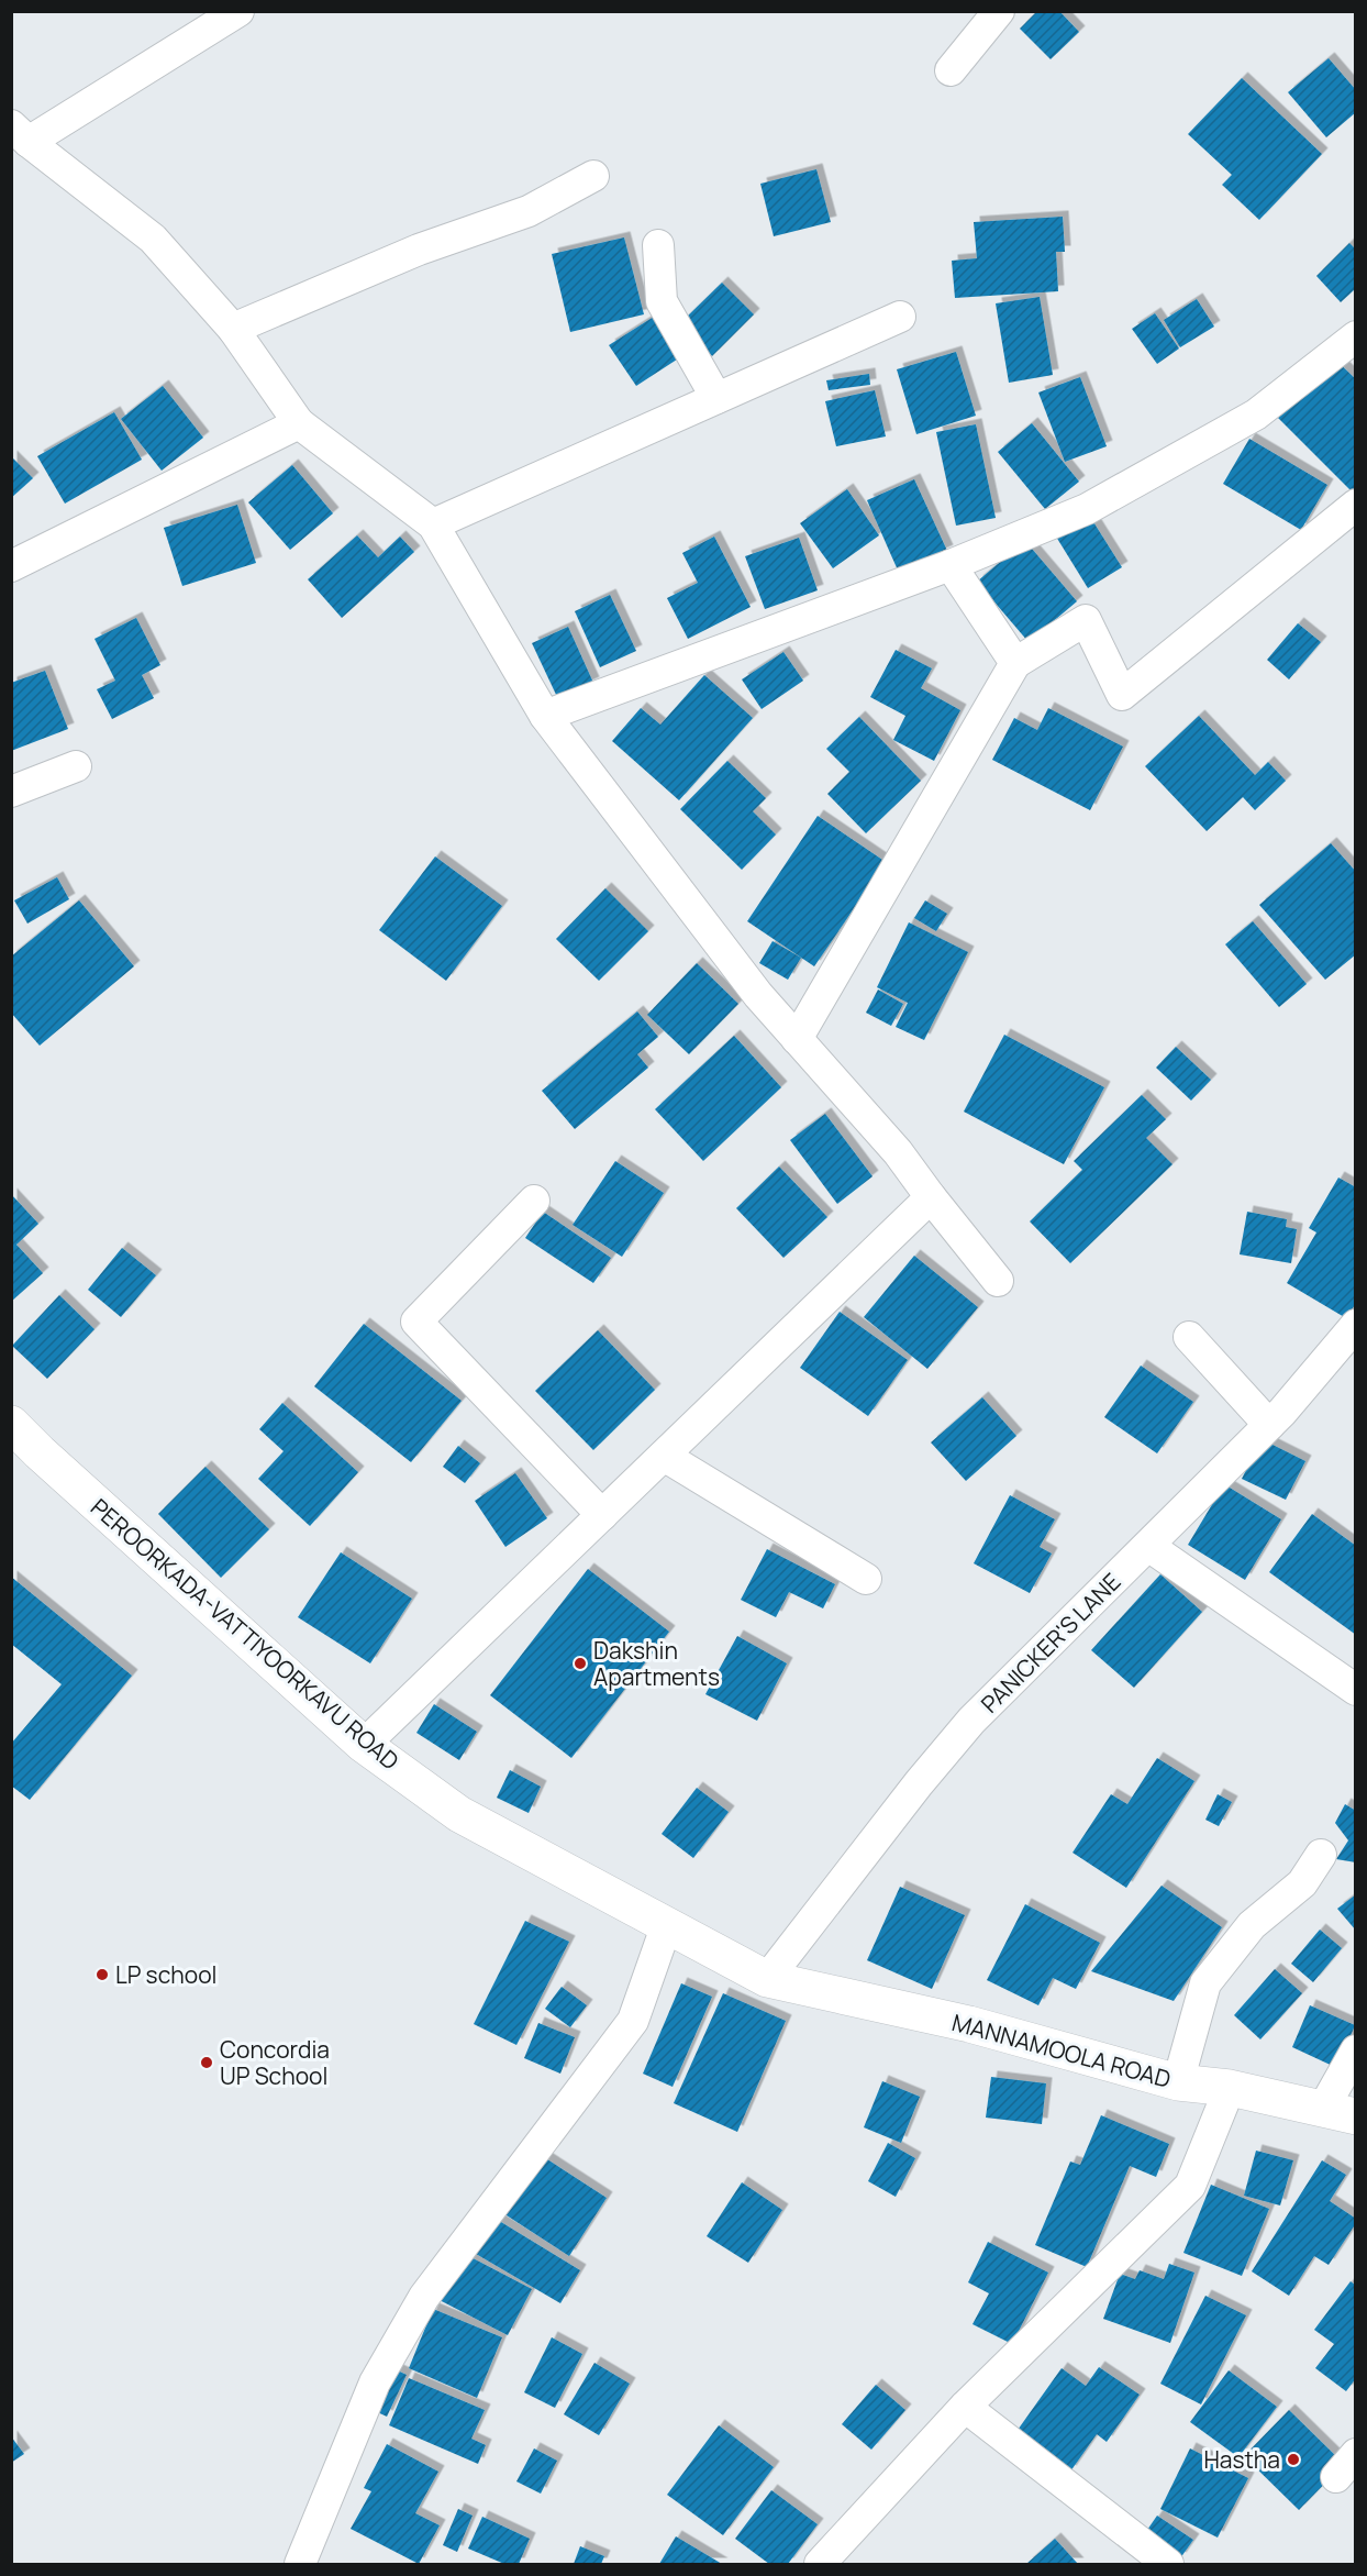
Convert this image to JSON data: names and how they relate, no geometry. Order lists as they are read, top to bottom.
{
  "streets": {
    "main road": ["PEROORKADA-VATTIYOORKAVU ROAD", "MANNAMOOLA ROAD"],
    "street": ["PANICKER'S LANE"]
  },
  "crossings": [
    ["PEROORKADA-VATTIYOORKAVU ROAD", "PANICKER'S LANE"],
    ["PEROORKADA-VATTIYOORKAVU ROAD", "MANNAMOOLA ROAD"],
    ["PANICKER'S LANE", "MANNAMOOLA ROAD"]
  ],
  "places": [
    "Dakshin Apartments",
    "LP school",
    "Concordia UP School",
    "Hastha"
  ]
}
